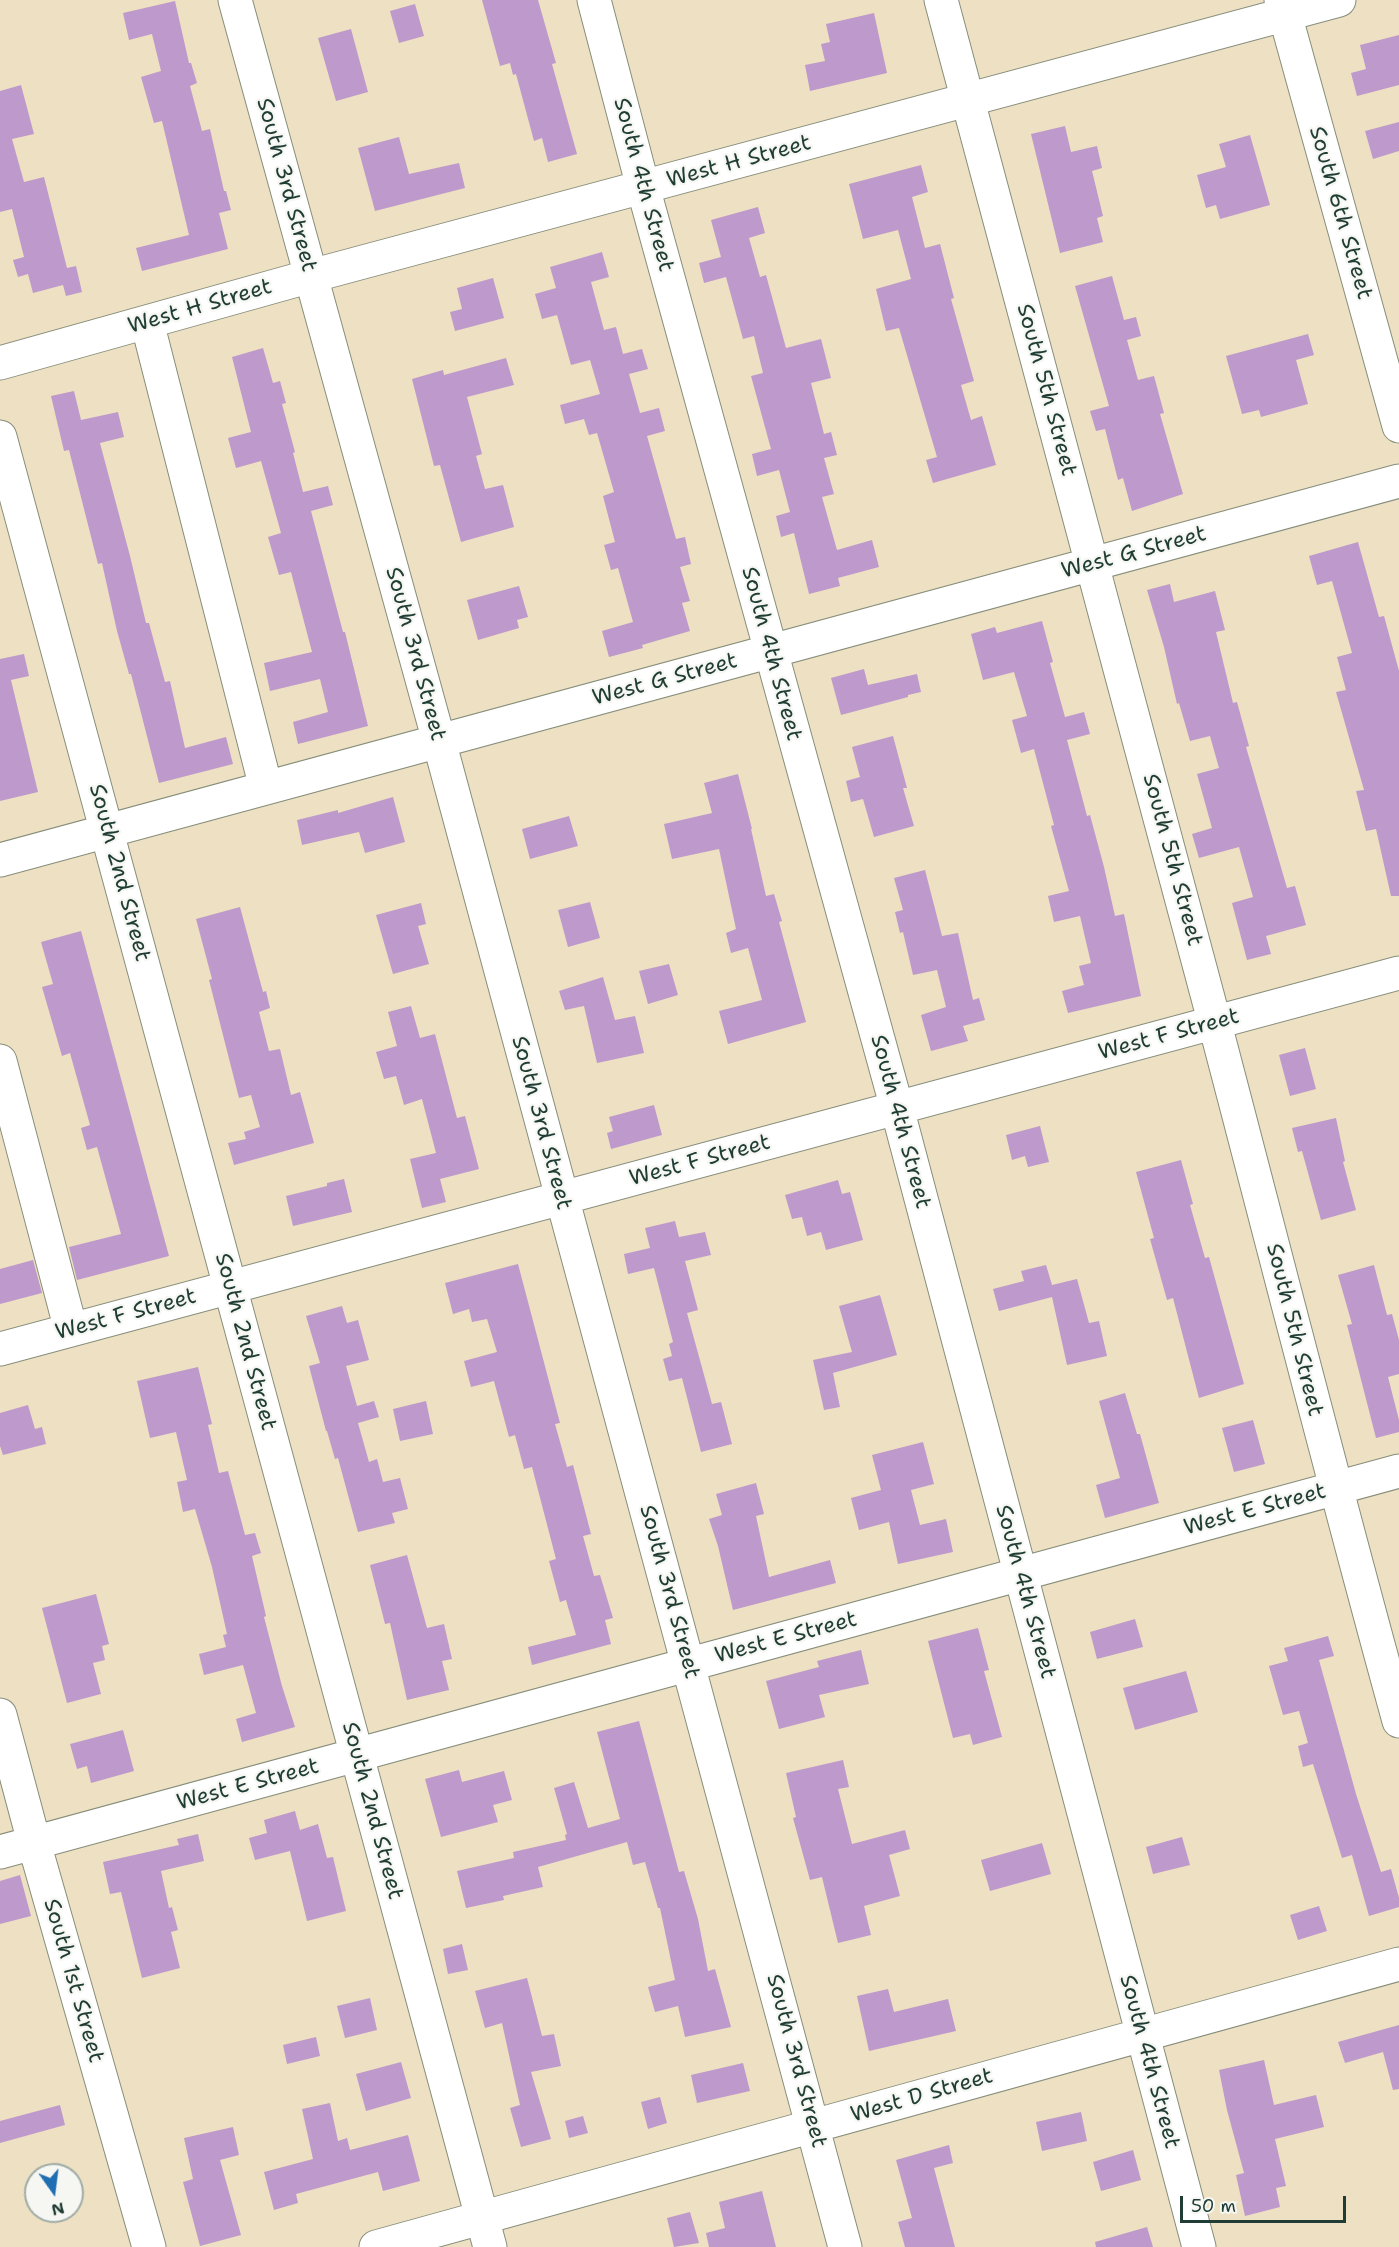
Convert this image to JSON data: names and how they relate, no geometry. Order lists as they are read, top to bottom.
{
  "streets": {
    "street": [
      "West H Street",
      "South 3rd Street",
      "South 4th Street",
      "South 6th Street",
      "South 5th Street",
      "West G Street",
      "South 2nd Street",
      "West F Street",
      "West E Street",
      "South 1st Street",
      "West D Street"
    ]
  },
  "crossings": [
    ["West H Street", "South 3rd Street"],
    ["West H Street", "South 4th Street"],
    ["West H Street", "South 6th Street"],
    ["West H Street", "South 5th Street"],
    ["South 3rd Street", "West G Street"],
    ["South 3rd Street", "West F Street"],
    ["South 3rd Street", "West E Street"],
    ["South 3rd Street", "West D Street"],
    ["South 4th Street", "West G Street"],
    ["South 4th Street", "West F Street"],
    ["South 4th Street", "West E Street"],
    ["South 4th Street", "West D Street"],
    ["South 5th Street", "West G Street"],
    ["South 5th Street", "West F Street"],
    ["South 5th Street", "West E Street"],
    ["West G Street", "South 2nd Street"],
    ["South 2nd Street", "West F Street"],
    ["South 2nd Street", "West E Street"],
    ["South 2nd Street", "West D Street"],
    ["West E Street", "South 1st Street"]
  ],
  "scale_bar": "50 m",
  "north": "bottom"
}
